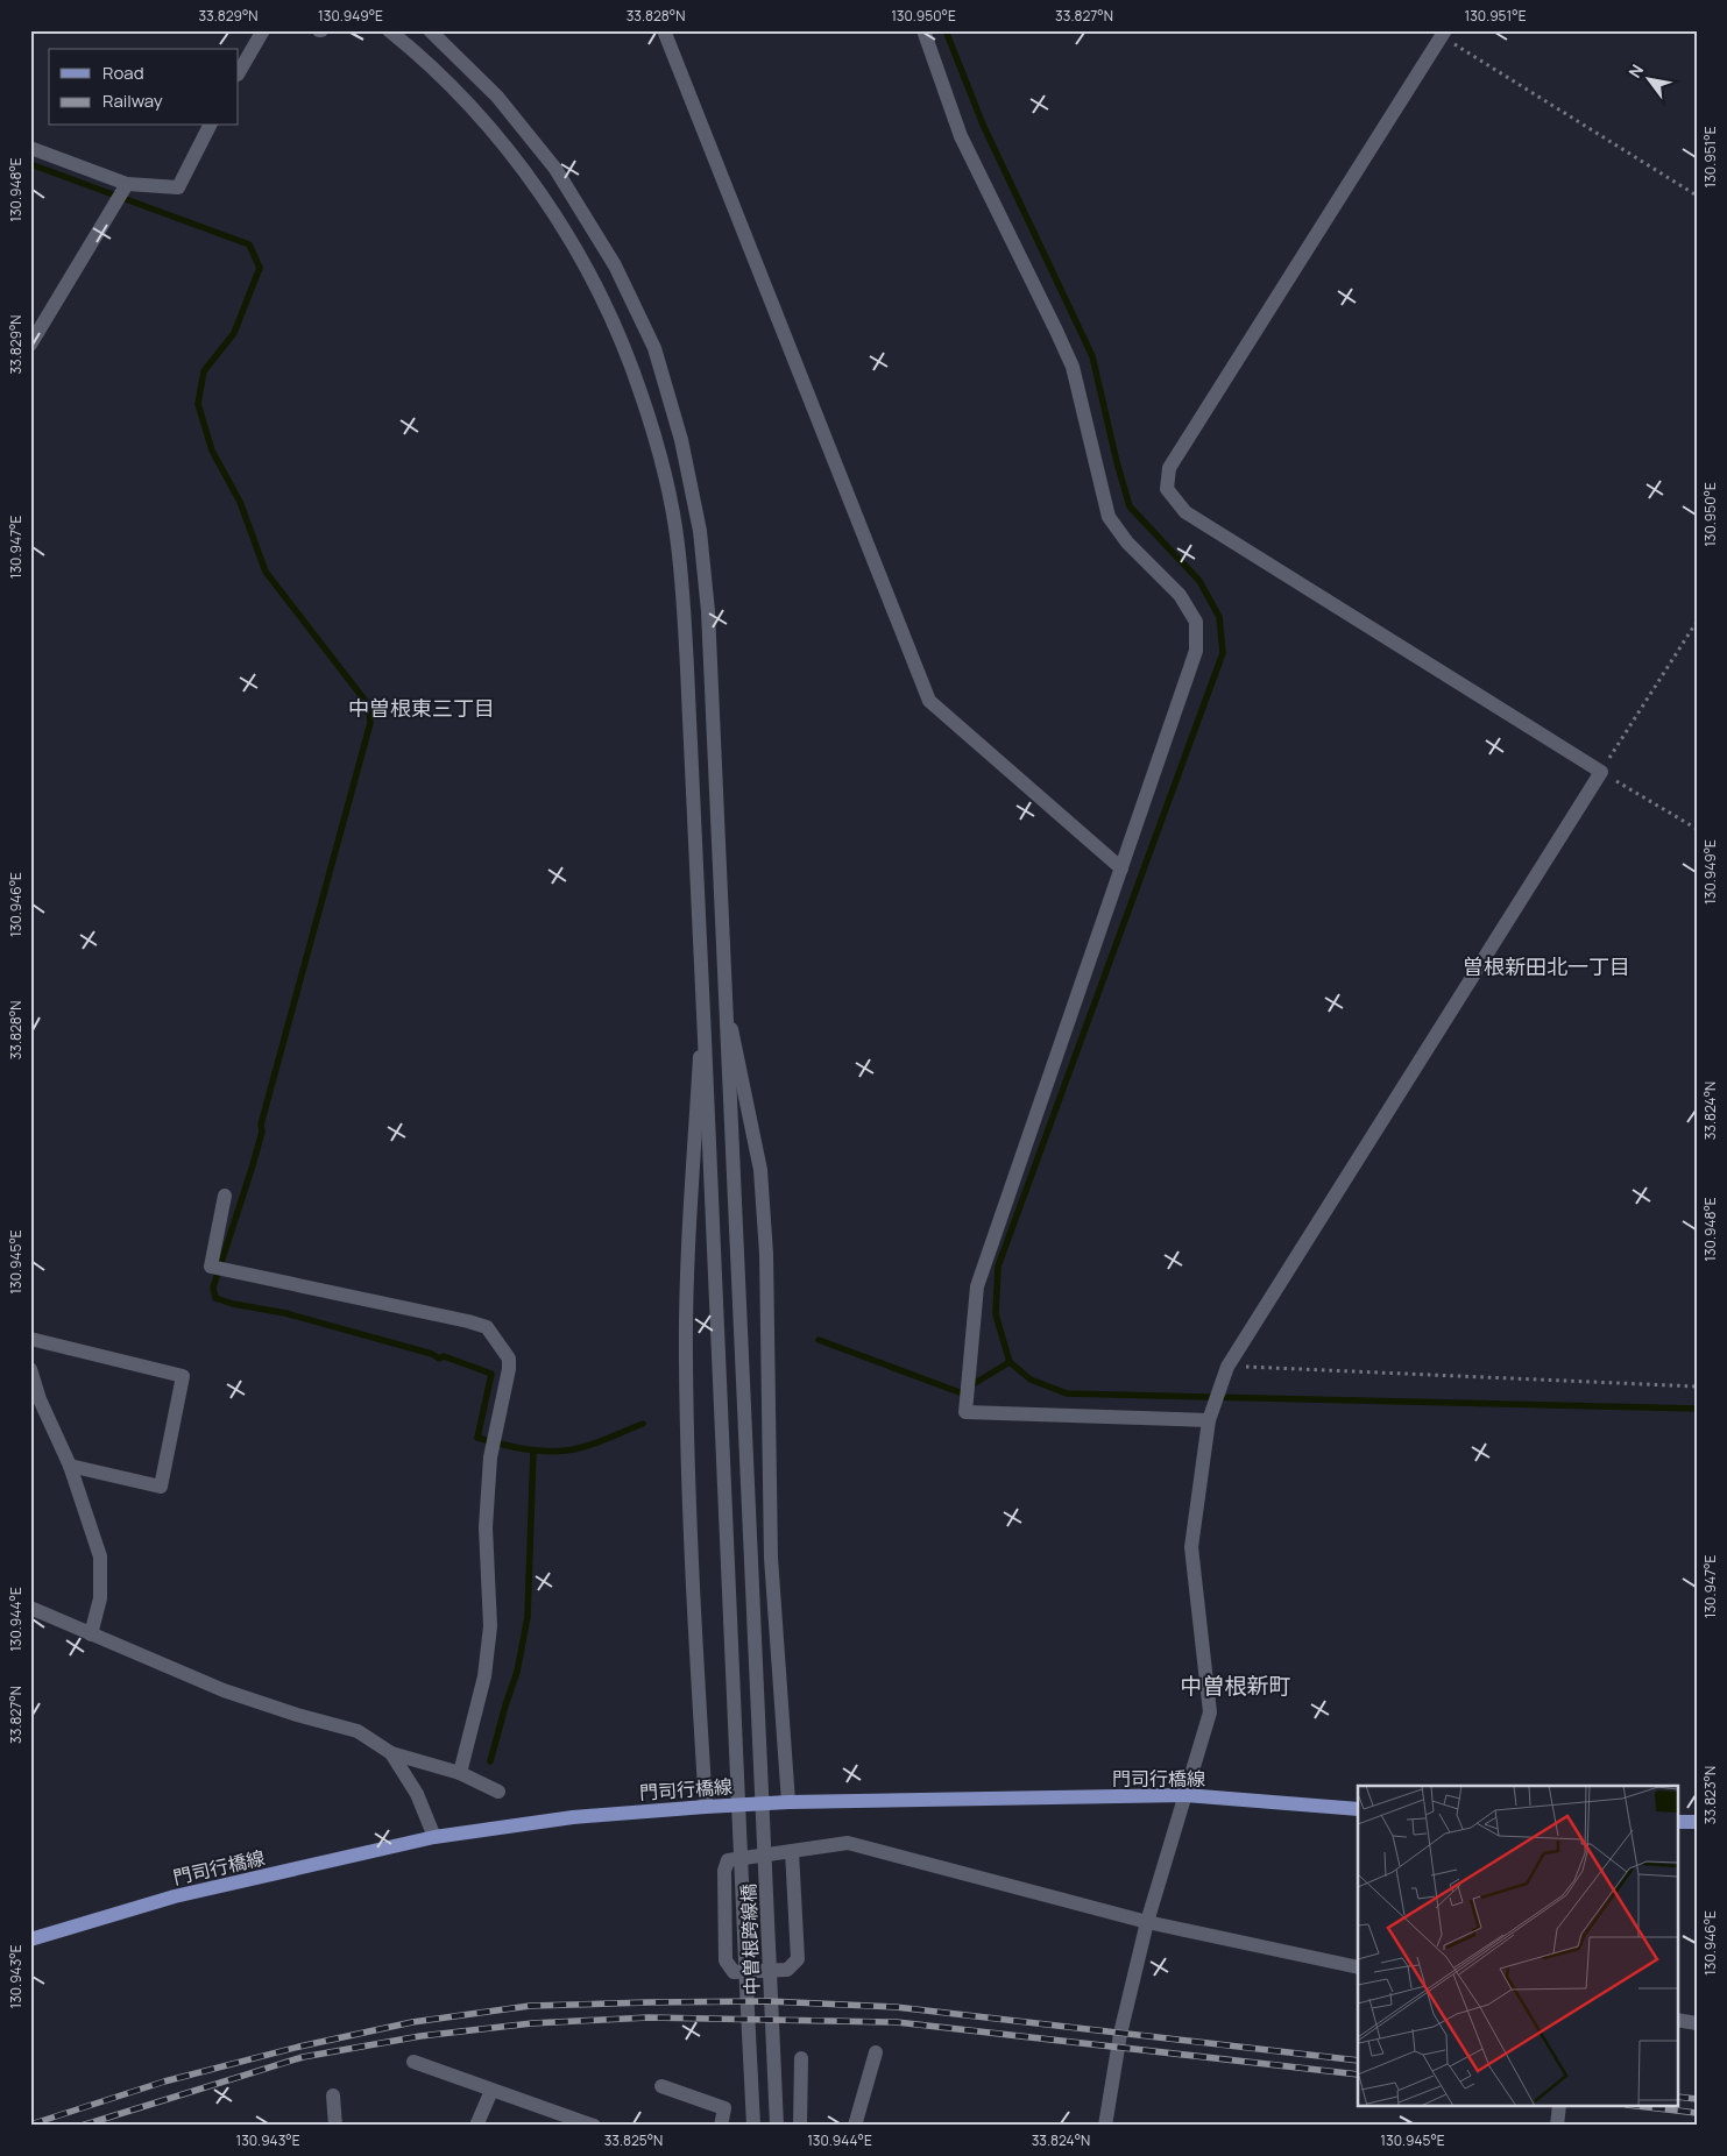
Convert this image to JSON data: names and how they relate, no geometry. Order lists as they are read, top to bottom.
{
  "streets": {
    "main road": ["門司行橋線"],
    "street": ["中曽根跨線橋"]
  },
  "districts": ["中曽根東三丁目", "曽根新田北一丁目", "中曽根新町"],
  "legend": ["Road", "Railway"],
  "north": "top left",
  "coordinates": [
    "33.829°N",
    "130.949°E",
    "33.828°N",
    "130.950°E",
    "33.827°N",
    "130.951°E",
    "130.948°E",
    "130.947°E",
    "130.946°E",
    "33.824°N",
    "130.945°E",
    "130.944°E",
    "33.823°N",
    "130.943°E",
    "33.825°N"
  ]
}
